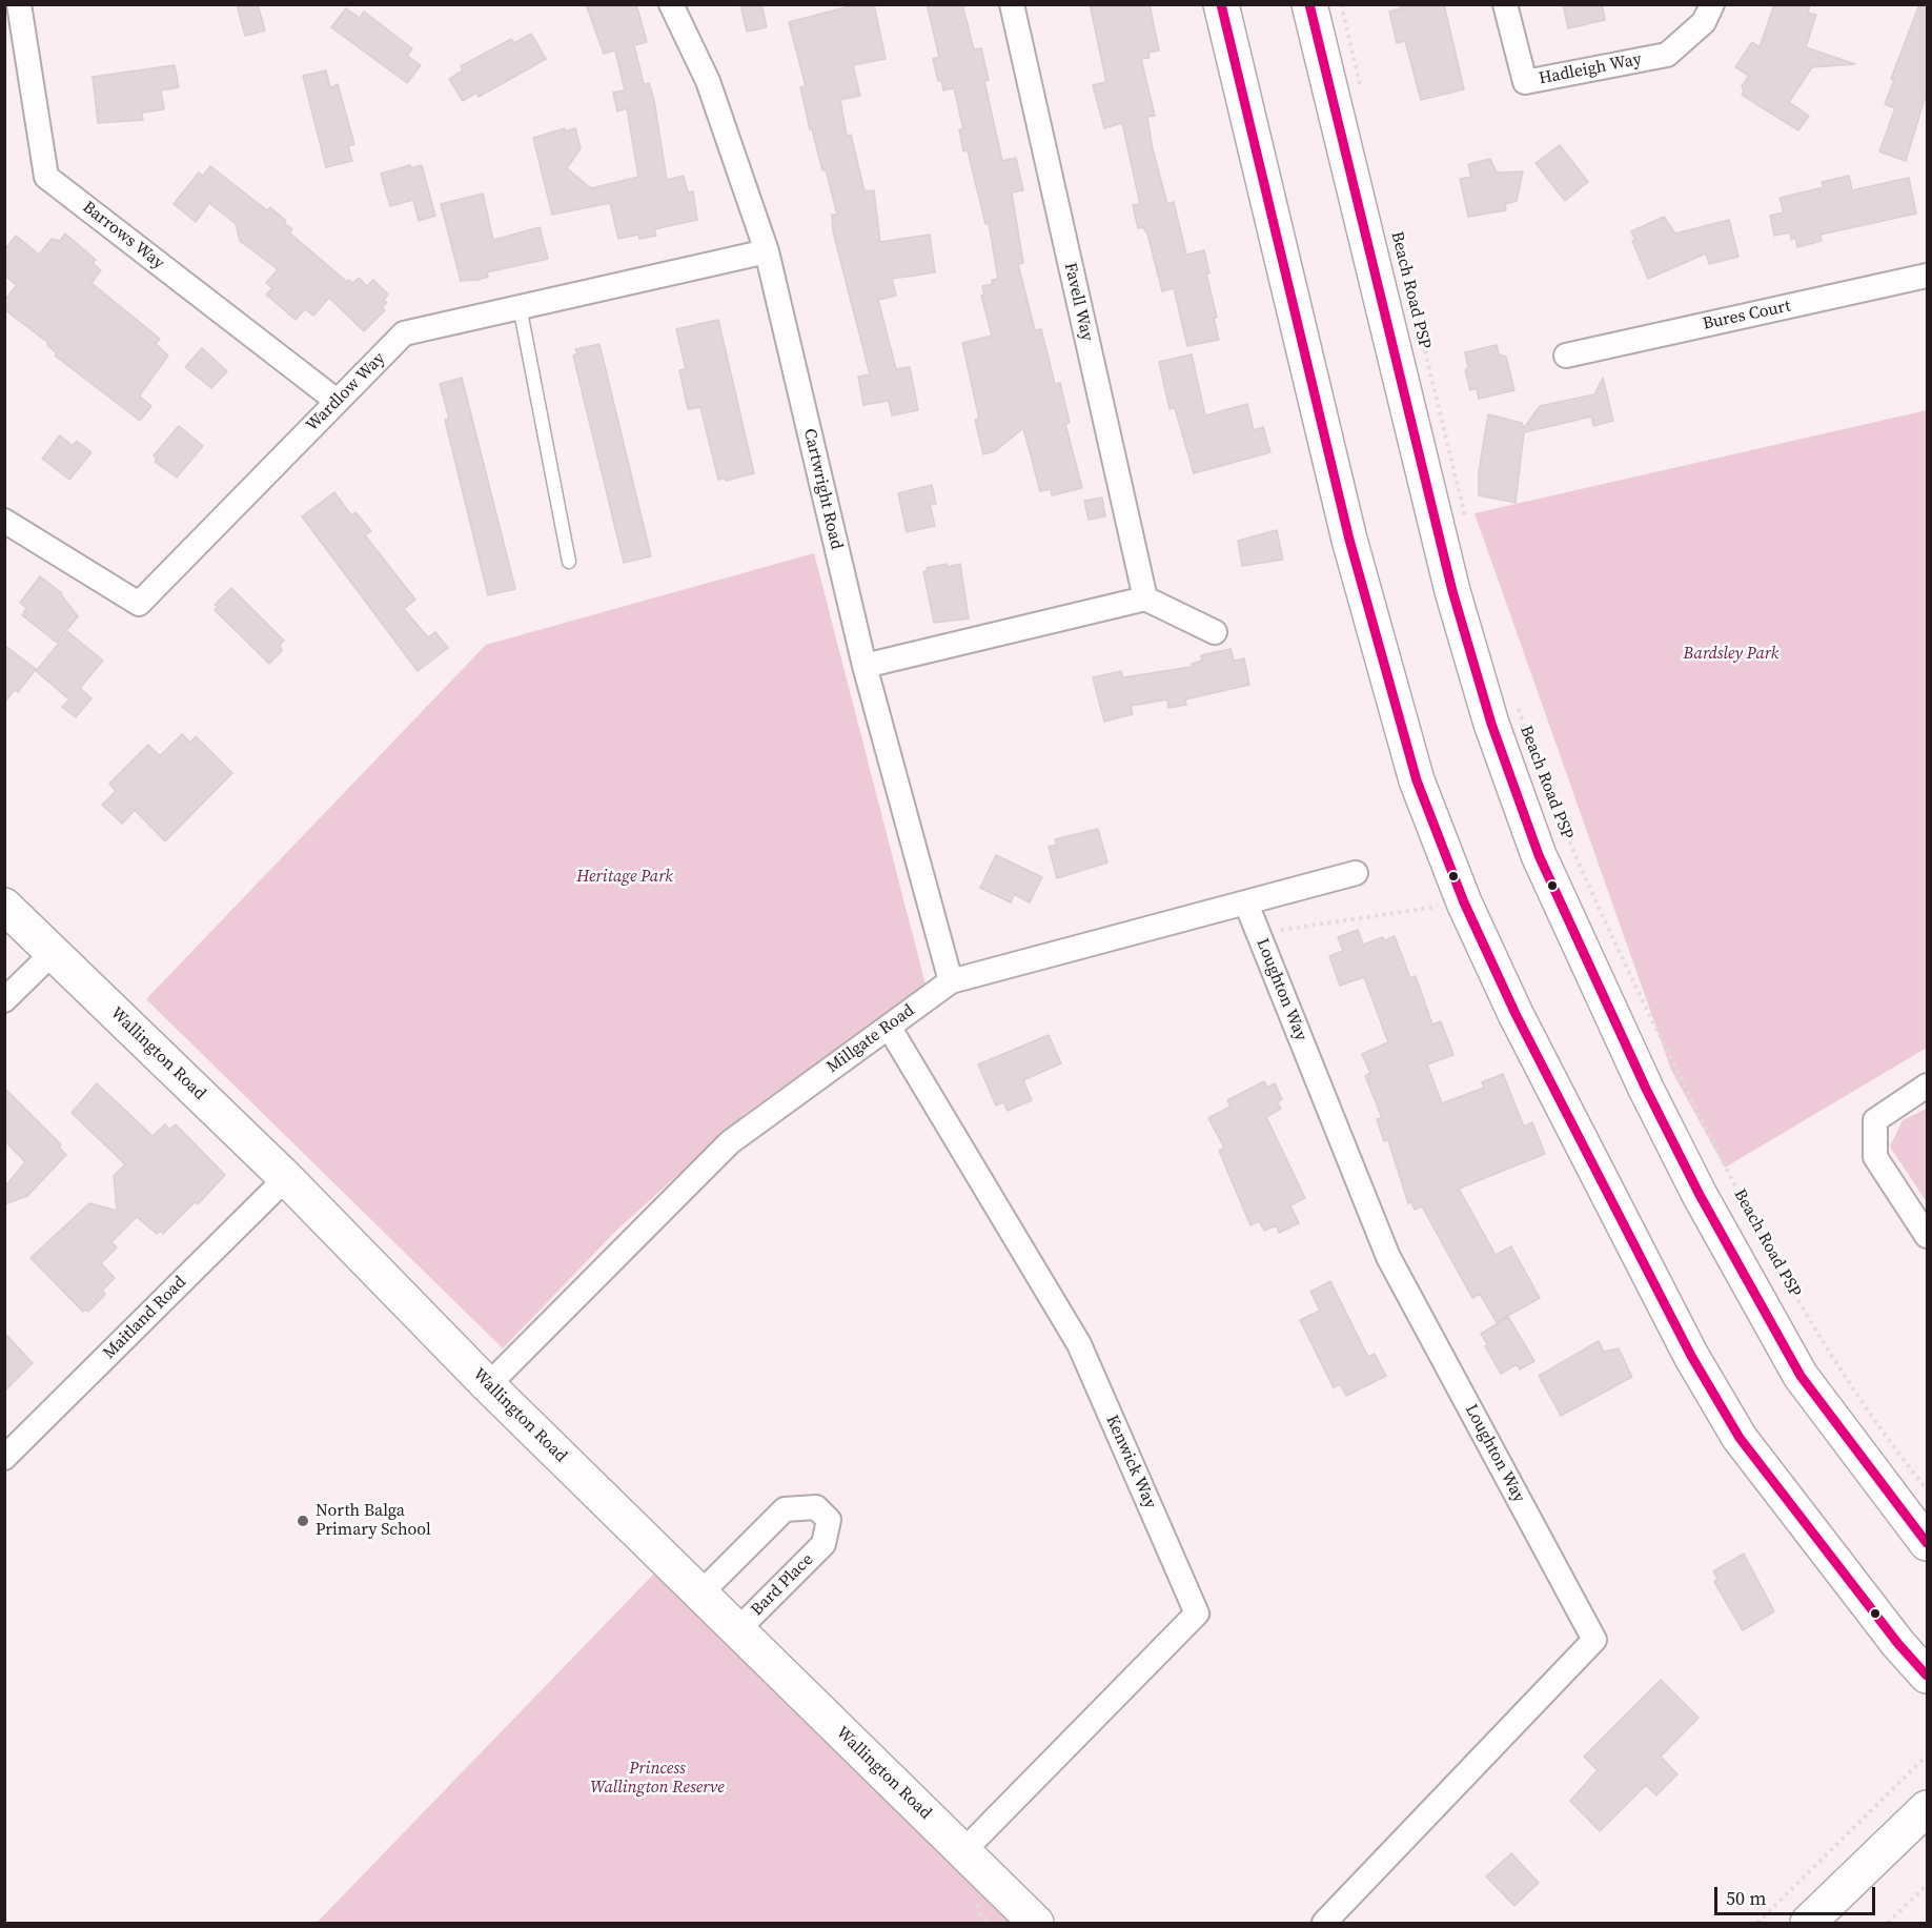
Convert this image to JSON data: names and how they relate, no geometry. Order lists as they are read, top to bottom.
{
  "streets": {
    "main road": ["Wallington Road"],
    "street": [
      "Hadleigh Way",
      "Barrows Way",
      "Favell Way",
      "Bures Court",
      "Wardlow Way",
      "Cartwright Road",
      "Loughton Way",
      "Millgate Road",
      "Maitland Road",
      "Kenwick Way",
      "Bard Place"
    ],
    "path": ["Beach Road PSP"]
  },
  "crossings": [
    ["Barrows Way", "Wardlow Way"],
    ["Wardlow Way", "Cartwright Road"],
    ["Cartwright Road", "Millgate Road"],
    ["Loughton Way", "Millgate Road"],
    ["Millgate Road", "Wallington Road"],
    ["Millgate Road", "Kenwick Way"],
    ["Wallington Road", "Maitland Road"],
    ["Wallington Road", "Kenwick Way"],
    ["Wallington Road", "Bard Place"]
  ],
  "parks": ["Bardsley Park", "Heritage Park", "Princess Wallington Reserve"],
  "places": ["North Balga Primary School"],
  "scale_bar": "50 m"
}
